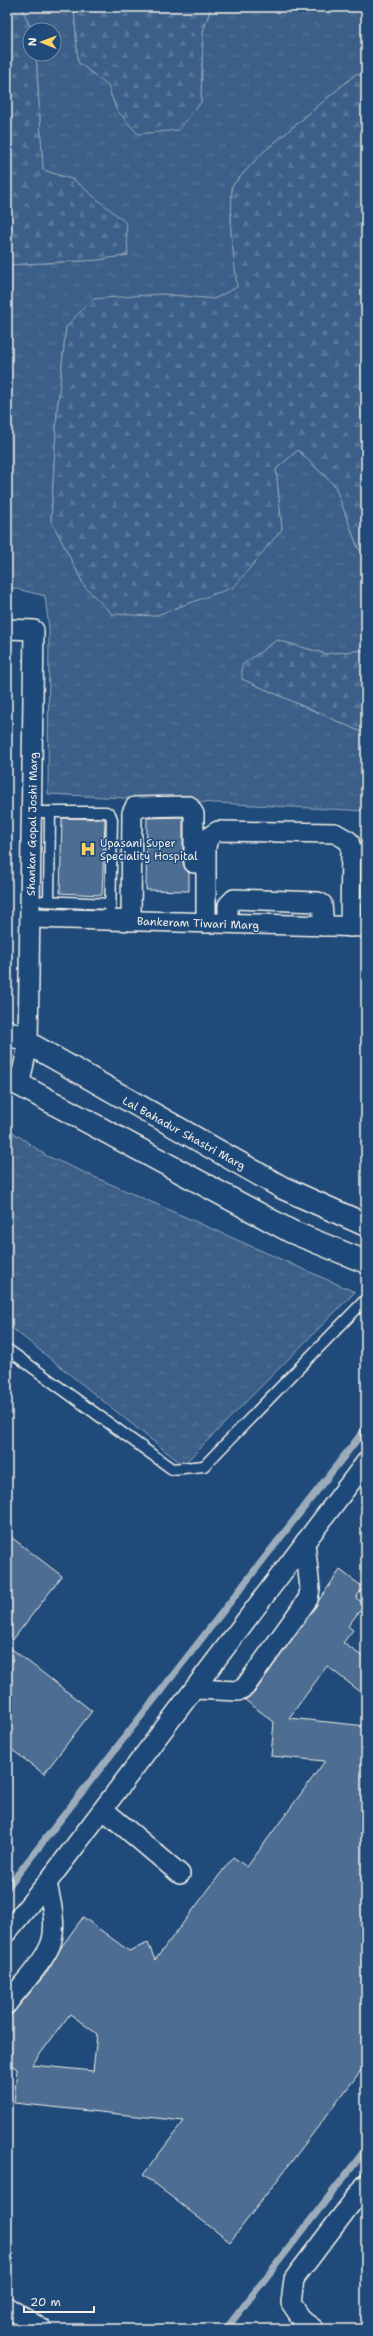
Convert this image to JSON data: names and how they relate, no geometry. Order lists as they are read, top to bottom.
{
  "streets": {
    "main road": ["Lal Bahadur Shastri Marg"],
    "street": ["Shankar Gopal Joshi Marg", "Bankeram Tiwari Marg"]
  },
  "crossings": [
    ["Shankar Gopal Joshi Marg", "Bankeram Tiwari Marg"],
    ["Shankar Gopal Joshi Marg", "Lal Bahadur Shastri Marg"]
  ],
  "places": {
    "hospital": ["Upasani Super Speciality Hospital"]
  },
  "scale_bar": "20 m",
  "north": "left"
}
